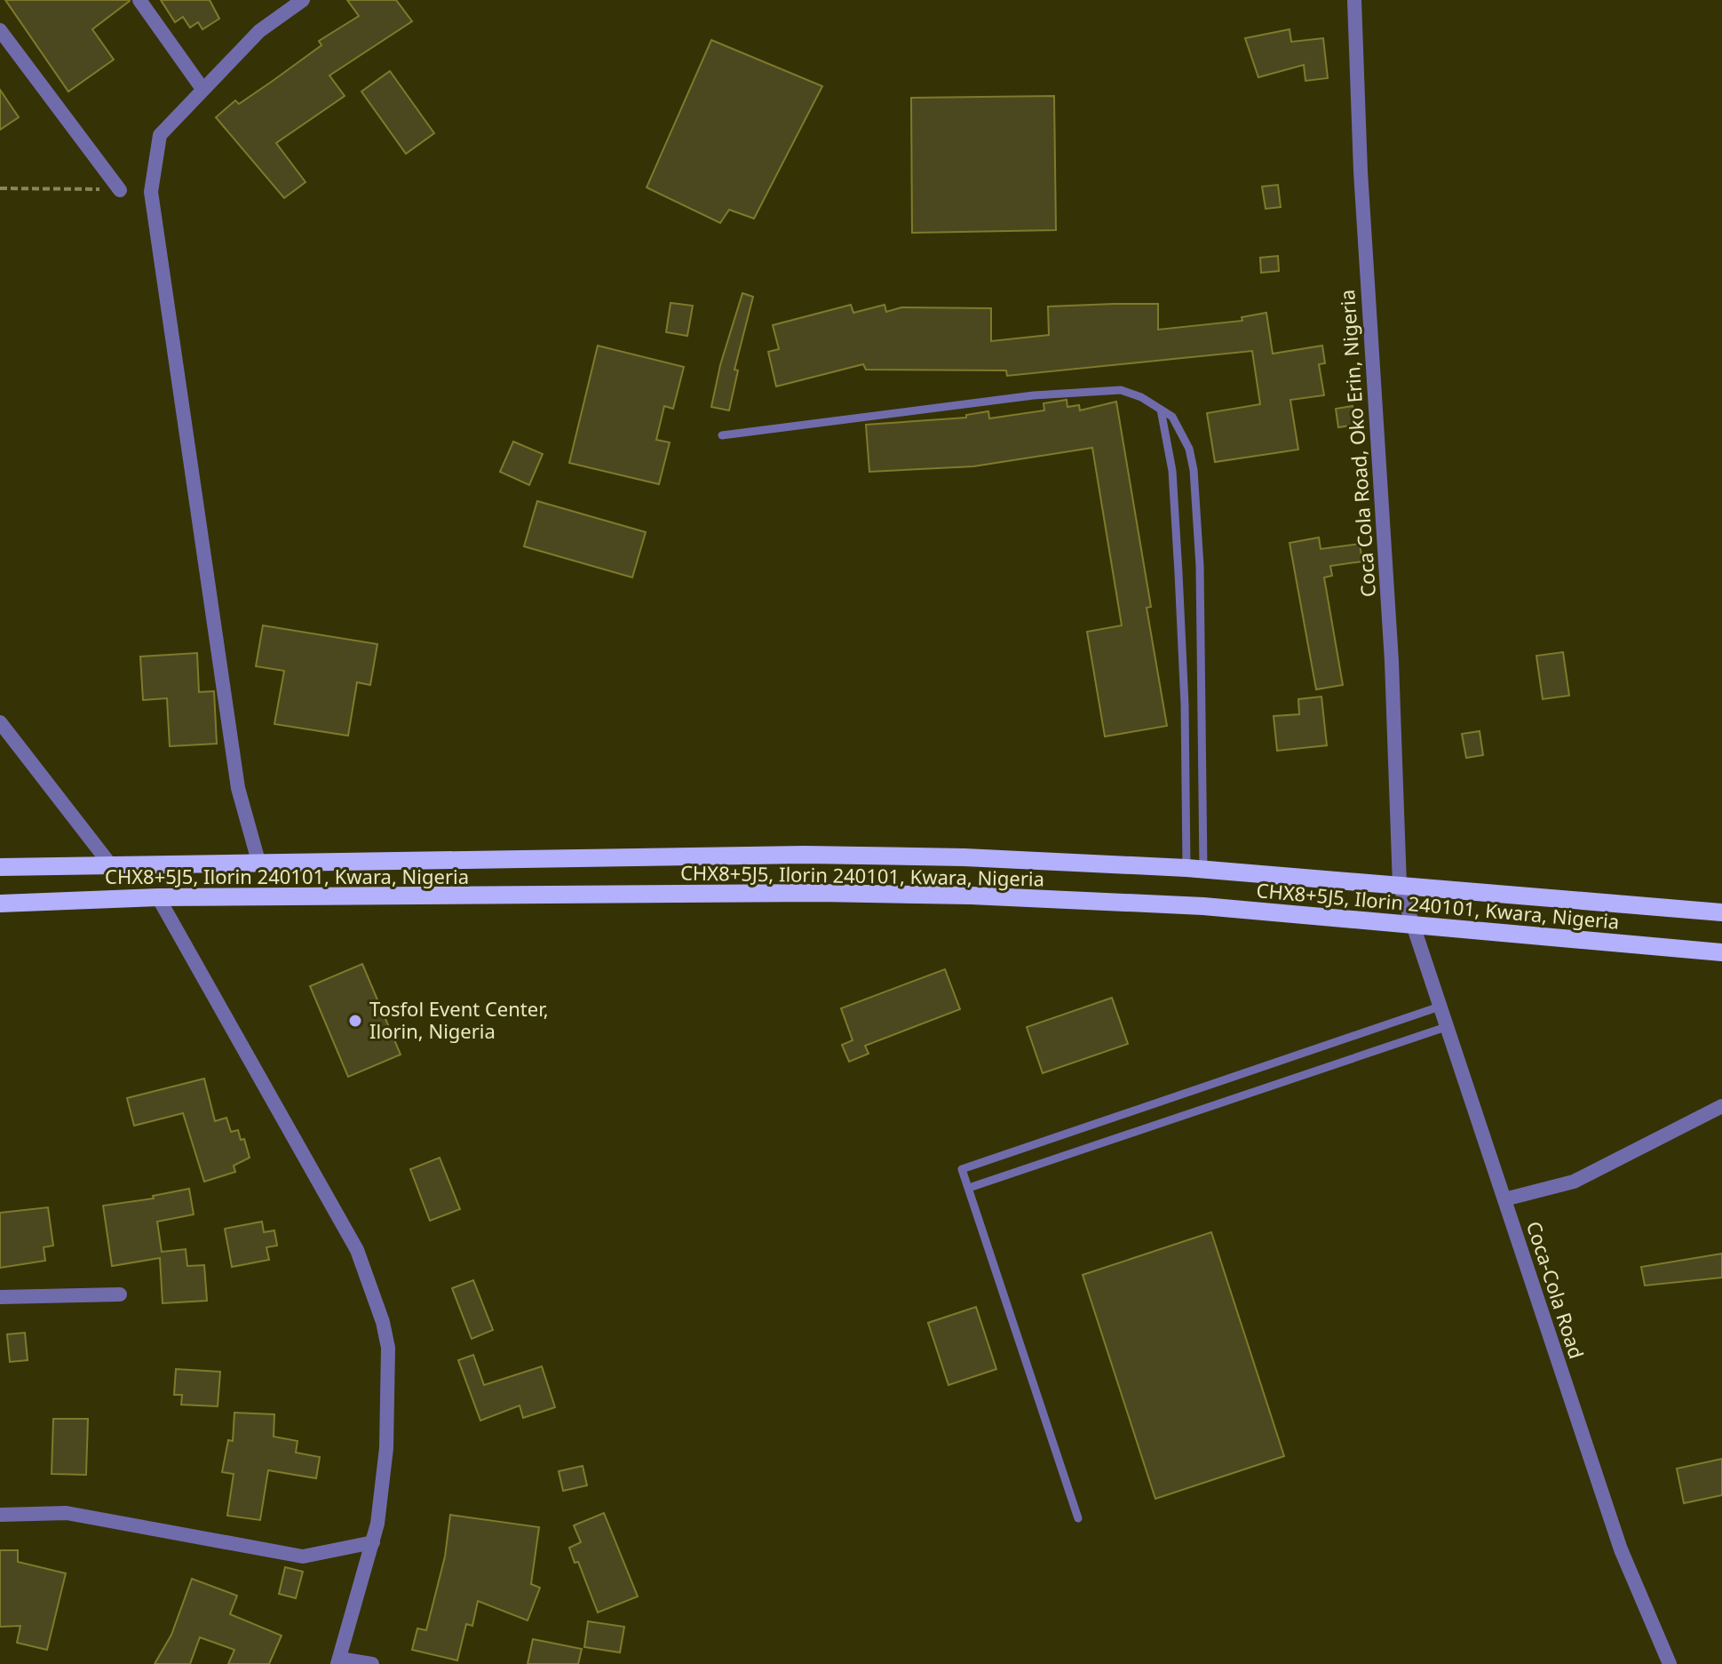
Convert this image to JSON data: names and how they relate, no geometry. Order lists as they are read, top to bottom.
{
  "streets": {
    "main road": ["CHX8+5J5, Ilorin 240101, Kwara, Nigeria"],
    "street": ["Coca Cola Road, Oko Erin, Nigeria", "Coca-Cola Road"]
  },
  "crossings": [
    ["Coca Cola Road, Oko Erin, Nigeria", "CHX8+5J5, Ilorin 240101, Kwara, Nigeria"],
    ["Coca Cola Road, Oko Erin, Nigeria", "Coca-Cola Road"],
    ["CHX8+5J5, Ilorin 240101, Kwara, Nigeria", "Coca-Cola Road"]
  ],
  "places": ["Tosfol Event Center, Ilorin, Nigeria"]
}
